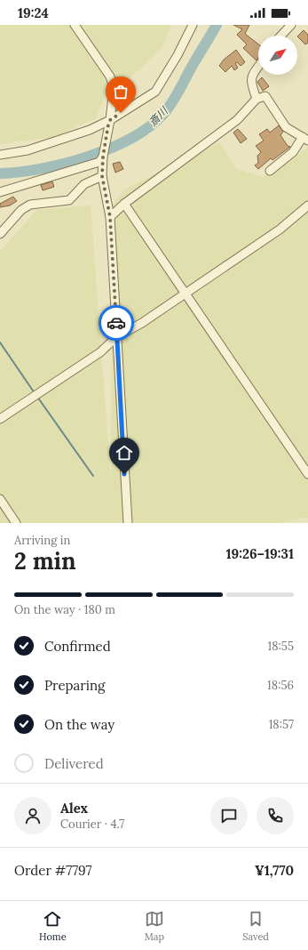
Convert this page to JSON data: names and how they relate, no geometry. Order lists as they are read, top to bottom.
{
  "water": ["斎川"],
  "north": "top right",
  "page": {
    "status": "19:24",
    "heading": ["2 min", "Arriving in", "19:26–19:31"],
    "panel": [
      "Alex",
      "Courier · 4.7",
      "Order #7797",
      "¥1,770"
    ],
    "bar": "On the way · 180 m",
    "list": [
      ["Confirmed", "18:55"],
      ["Preparing", "18:56"],
      ["On the way", "18:57"],
      "Delivered"
    ],
    "tabs": ["Home", "Map", "Saved"]
  }
}
